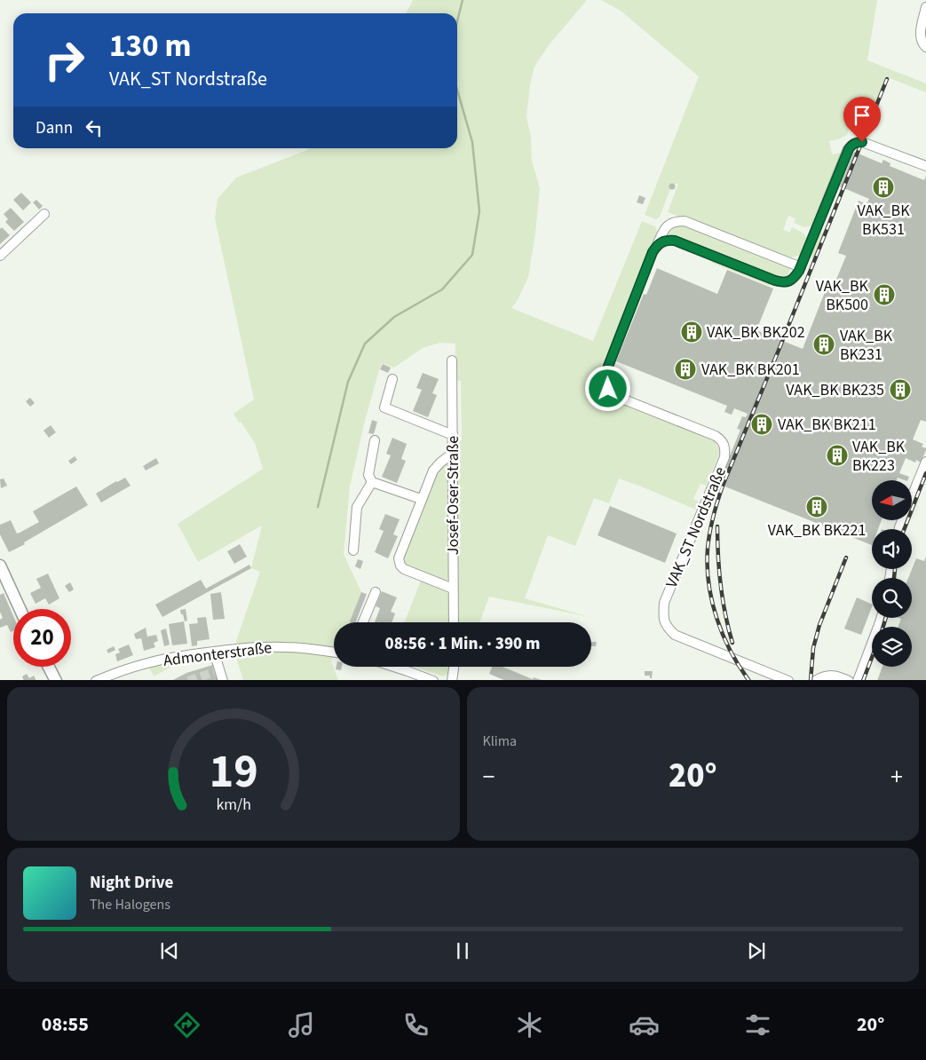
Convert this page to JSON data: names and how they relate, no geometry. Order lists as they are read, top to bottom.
{
  "streets": {
    "street": ["Josef-Oser-Straße", "VAK_ST Nordstraße", "Admonterstraße"]
  },
  "places": {
    "building": [
      "VAK_BK BK531",
      "VAK_BK BK500",
      "VAK_BK BK202",
      "VAK_BK BK231",
      "VAK_BK BK201",
      "VAK_BK BK235",
      "VAK_BK BK211",
      "VAK_BK BK223",
      "VAK_BK BK221"
    ]
  },
  "north": "left",
  "page": {
    "turn": ["130 m", "VAK_ST Nordstraße"],
    "then": "Dann",
    "limit": "20",
    "trip": "08:56 · 1 Min. · 390 m",
    "tile": "Klima",
    "heat": ["−", "20°", "+"],
    "song": ["Night Drive", "The Halogens"],
    "tabs": ["08:55", "20°"],
    "gauge": ["19", "km/h"]
  }
}
